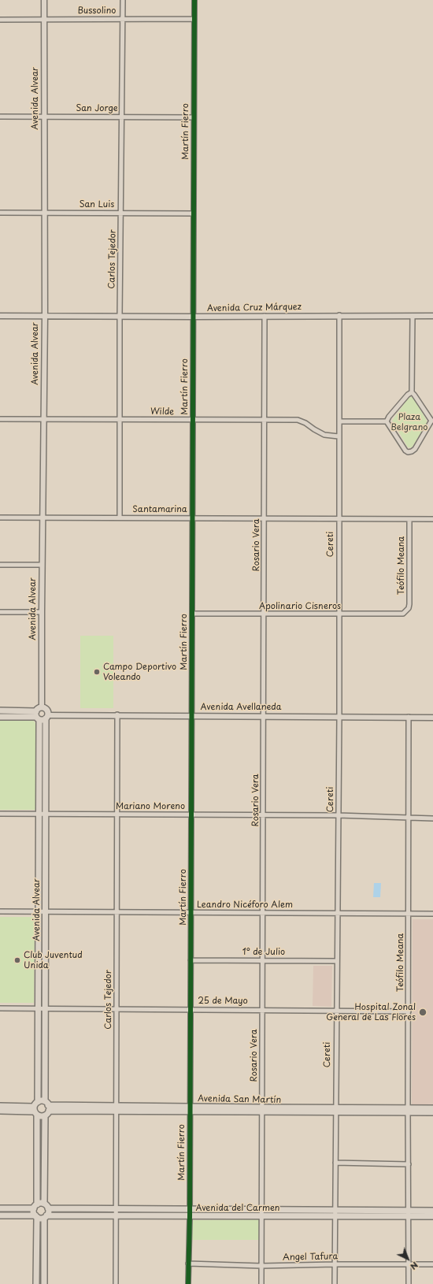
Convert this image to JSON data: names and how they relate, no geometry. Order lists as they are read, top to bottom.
{
  "streets": {
    "main road": ["Avenida Alvear", "Avenida San Martín", "Avenida del Carmen"],
    "street": [
      "Bussolino",
      "San Jorge",
      "Martín Fierro",
      "San Luis",
      "Carlos Tejedor",
      "Avenida Cruz Márquez",
      "Wilde",
      "Santamarina",
      "Cereti",
      "Rosario Vera",
      "Teófilo Meana",
      "Apolinario Cisneros",
      "Avenida Avellaneda",
      "Mariano Moreno",
      "Leandro Nicéforo Alem",
      "1° de Julio",
      "25 de Mayo",
      "Angel Tafura"
    ]
  },
  "crossings": [
    ["Bussolino", "Avenida Alvear"],
    ["Bussolino", "Martín Fierro"],
    ["Bussolino", "Carlos Tejedor"],
    ["Avenida Alvear", "San Jorge"],
    ["Avenida Alvear", "San Luis"],
    ["Avenida Alvear", "Avenida Cruz Márquez"],
    ["Avenida Alvear", "Wilde"],
    ["Avenida Alvear", "Santamarina"],
    ["Avenida Alvear", "Avenida Avellaneda"],
    ["Avenida Alvear", "Mariano Moreno"],
    ["Avenida Alvear", "Leandro Nicéforo Alem"],
    ["Avenida Alvear", "25 de Mayo"],
    ["Avenida Alvear", "Avenida San Martín"],
    ["Avenida Alvear", "Avenida del Carmen"],
    ["San Jorge", "Martín Fierro"],
    ["San Jorge", "Carlos Tejedor"],
    ["Martín Fierro", "San Luis"],
    ["Martín Fierro", "Avenida Cruz Márquez"],
    ["Martín Fierro", "Wilde"],
    ["Martín Fierro", "Santamarina"],
    ["Martín Fierro", "Apolinario Cisneros"],
    ["Martín Fierro", "Avenida Avellaneda"],
    ["Martín Fierro", "Mariano Moreno"],
    ["Martín Fierro", "Leandro Nicéforo Alem"],
    ["Martín Fierro", "1° de Julio"],
    ["Martín Fierro", "25 de Mayo"],
    ["Martín Fierro", "Avenida San Martín"],
    ["Martín Fierro", "Avenida del Carmen"],
    ["Martín Fierro", "Angel Tafura"],
    ["San Luis", "Carlos Tejedor"],
    ["Carlos Tejedor", "Avenida Cruz Márquez"],
    ["Carlos Tejedor", "Wilde"],
    ["Carlos Tejedor", "Santamarina"],
    ["Carlos Tejedor", "Avenida Avellaneda"],
    ["Carlos Tejedor", "Mariano Moreno"],
    ["Carlos Tejedor", "Leandro Nicéforo Alem"],
    ["Carlos Tejedor", "25 de Mayo"],
    ["Carlos Tejedor", "Avenida San Martín"],
    ["Carlos Tejedor", "Avenida del Carmen"],
    ["Avenida Cruz Márquez", "Cereti"],
    ["Avenida Cruz Márquez", "Rosario Vera"],
    ["Wilde", "Cereti"],
    ["Wilde", "Rosario Vera"],
    ["Santamarina", "Cereti"],
    ["Santamarina", "Rosario Vera"],
    ["Santamarina", "Teófilo Meana"],
    ["Cereti", "Apolinario Cisneros"],
    ["Cereti", "Avenida Avellaneda"],
    ["Cereti", "Mariano Moreno"],
    ["Cereti", "Leandro Nicéforo Alem"],
    ["Cereti", "1° de Julio"],
    ["Cereti", "25 de Mayo"],
    ["Cereti", "Avenida San Martín"],
    ["Cereti", "Avenida del Carmen"],
    ["Cereti", "Angel Tafura"],
    ["Rosario Vera", "Apolinario Cisneros"],
    ["Rosario Vera", "Avenida Avellaneda"],
    ["Rosario Vera", "Mariano Moreno"],
    ["Rosario Vera", "Leandro Nicéforo Alem"],
    ["Rosario Vera", "1° de Julio"],
    ["Rosario Vera", "25 de Mayo"],
    ["Rosario Vera", "Avenida San Martín"],
    ["Rosario Vera", "Avenida del Carmen"],
    ["Rosario Vera", "Angel Tafura"],
    ["Teófilo Meana", "Apolinario Cisneros"],
    ["Teófilo Meana", "Avenida Avellaneda"],
    ["Teófilo Meana", "Mariano Moreno"],
    ["Teófilo Meana", "Leandro Nicéforo Alem"],
    ["Teófilo Meana", "25 de Mayo"],
    ["Teófilo Meana", "Avenida San Martín"],
    ["Teófilo Meana", "Avenida del Carmen"],
    ["Teófilo Meana", "Angel Tafura"]
  ],
  "parks": ["Plaza Belgrano"],
  "places": ["Campo Deportivo Voleando", "Club Juventud Unida", "Hospital Zonal General de Las Flores"],
  "north": "bottom right"
}
